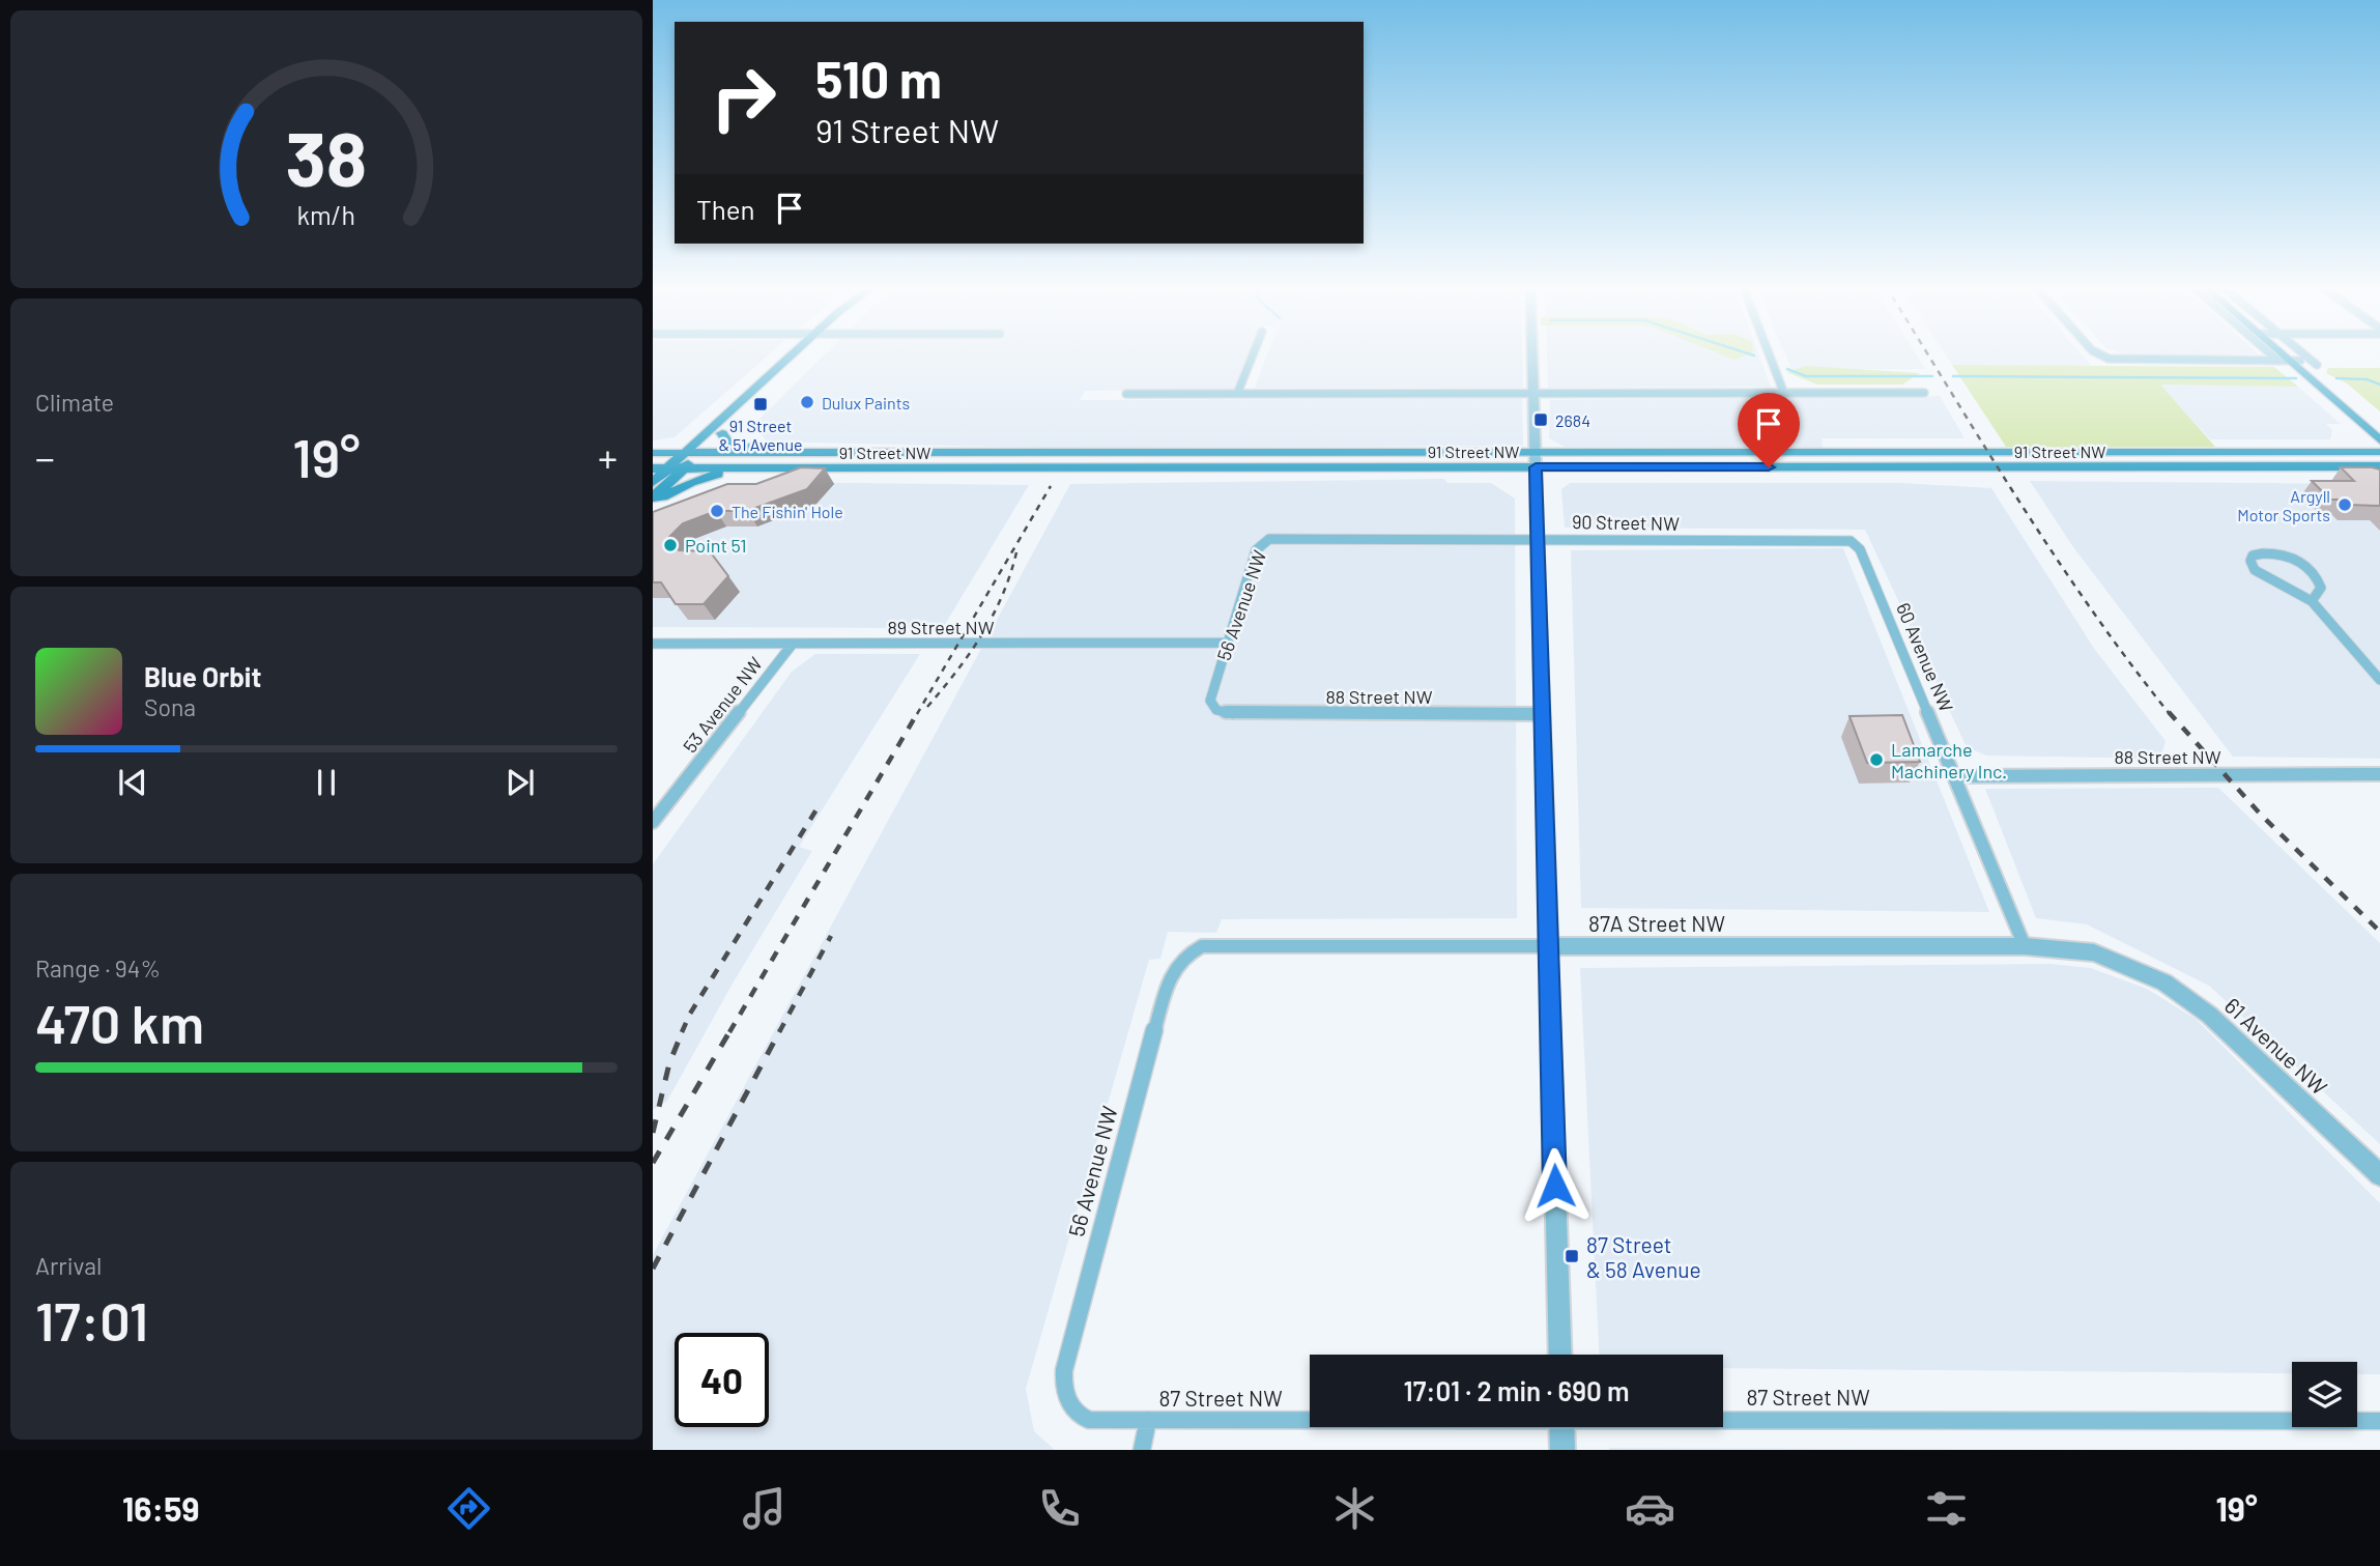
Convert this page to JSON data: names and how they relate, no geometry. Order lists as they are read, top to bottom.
{
  "streets": {
    "main road": ["91 Street NW"],
    "street": [
      "90 Street NW",
      "56 Avenue NW",
      "89 Street NW",
      "60 Avenue NW",
      "88 Street NW",
      "53 Avenue NW",
      "87A Street NW",
      "61 Avenue NW",
      "87 Street NW"
    ]
  },
  "crossings": [
    ["90 Street NW", "56 Avenue NW"],
    ["90 Street NW", "60 Avenue NW"],
    ["56 Avenue NW", "89 Street NW"],
    ["56 Avenue NW", "88 Street NW"],
    ["56 Avenue NW", "87A Street NW"],
    ["56 Avenue NW", "87 Street NW"],
    ["89 Street NW", "53 Avenue NW"],
    ["60 Avenue NW", "88 Street NW"],
    ["60 Avenue NW", "87A Street NW"],
    ["87A Street NW", "61 Avenue NW"]
  ],
  "places": {
    "other": [
      "Dulux Paints",
      "Argyll Motor Sports",
      "The Fishin' Hole",
      "Point 51",
      "Lamarche Machinery Inc."
    ],
    "transit": ["91 Street & 51 Avenue", "2684", "87 Street & 58 Avenue"]
  },
  "page": {
    "turn": ["510 m", "91 Street NW"],
    "then": "Then",
    "tile": [
      "Climate",
      ["Range · 94%", "470 km"],
      ["Arrival", "17:01"]
    ],
    "heat": ["−", "19°", "+"],
    "song": ["Blue Orbit", "Sona"],
    "limit": "40",
    "trip": "17:01 · 2 min · 690 m",
    "tabs": ["16:59", "19°"],
    "gauge": ["38", "km/h"]
  }
}
